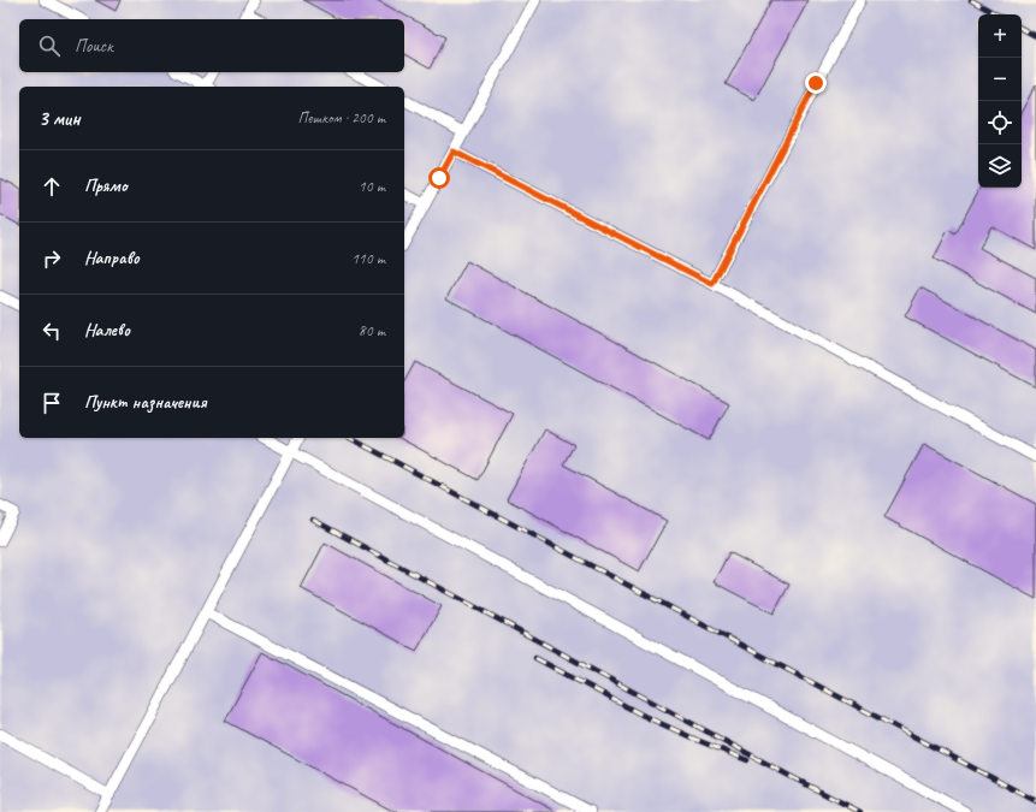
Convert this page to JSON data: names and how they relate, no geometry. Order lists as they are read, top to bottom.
{
  "page": {
    "map_buttons": ["+", "−"],
    "search": "Поиск",
    "heading": ["3 мин", "Пешком · 200 m"],
    "list": [
      ["Прямо", "10 m"],
      ["Направо", "110 m"],
      ["Налево", "80 m"],
      "Пункт назначения"
    ]
  }
}
